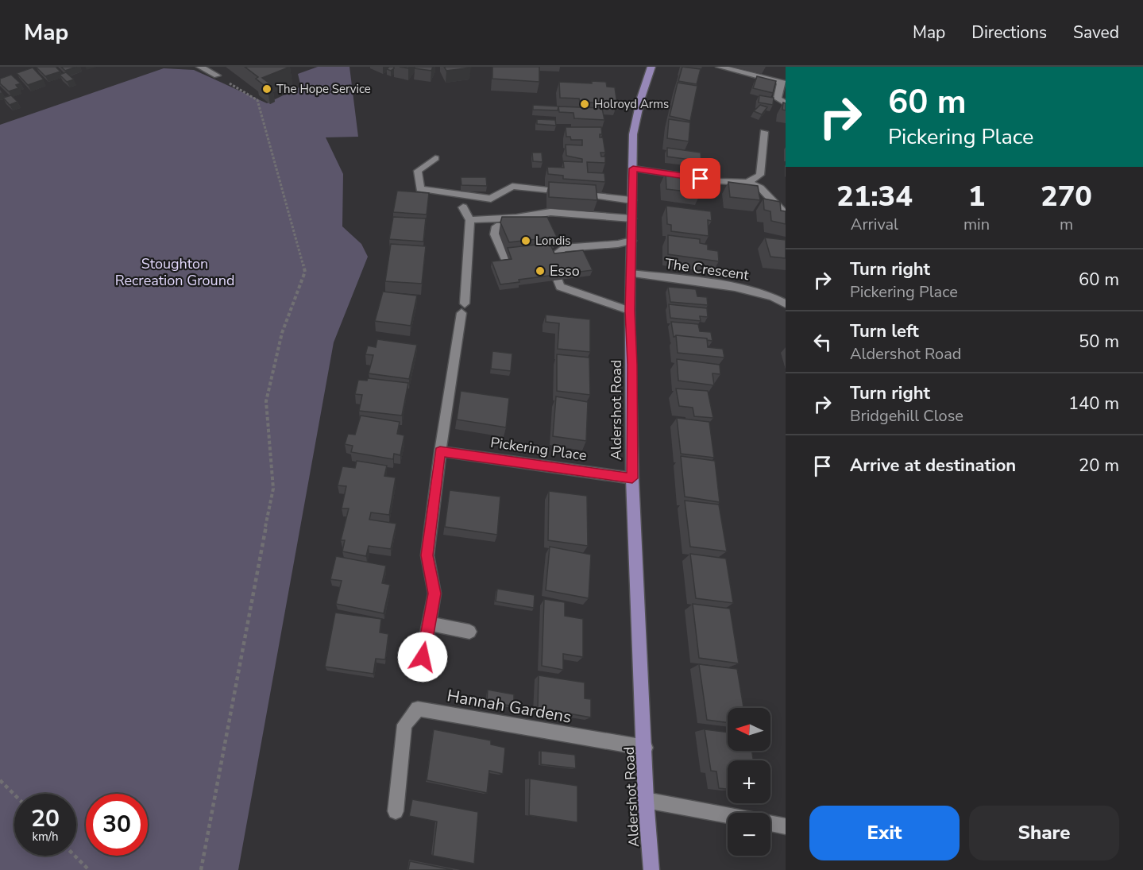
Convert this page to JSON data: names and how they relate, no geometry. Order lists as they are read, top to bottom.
{
  "streets": {
    "main road": ["Aldershot Road"],
    "street": ["The Crescent", "Pickering Place", "Hannah Gardens"]
  },
  "crossings": [
    ["The Crescent", "Aldershot Road"],
    ["Aldershot Road", "Pickering Place"],
    ["Aldershot Road", "Hannah Gardens"]
  ],
  "parks": ["Stoughton Recreation Ground"],
  "places": [
    "The Hope Service",
    "Holroyd Arms",
    "Londis",
    "Esso"
  ],
  "north": "left",
  "page": {
    "header": "Map",
    "nav": ["Map", "Directions", "Saved"],
    "turn": ["60 m", "Pickering Place"],
    "eta": [
      "21:34",
      "Arrival",
      "1",
      "min",
      "270",
      "m"
    ],
    "list": [
      {
        "name": "Turn right",
        "note": "Pickering Place",
        "value": "60 m"
      },
      {
        "name": "Turn left",
        "note": "Aldershot Road",
        "value": "50 m"
      },
      {
        "name": "Turn right",
        "note": "Bridgehill Close",
        "value": "140 m"
      },
      {
        "name": "Arrive at destination",
        "value": "20 m"
      }
    ],
    "map_buttons": ["+", "−"],
    "speed": "20 km/h",
    "limit": "30",
    "buttons": ["Exit", "Share"]
  }
}
